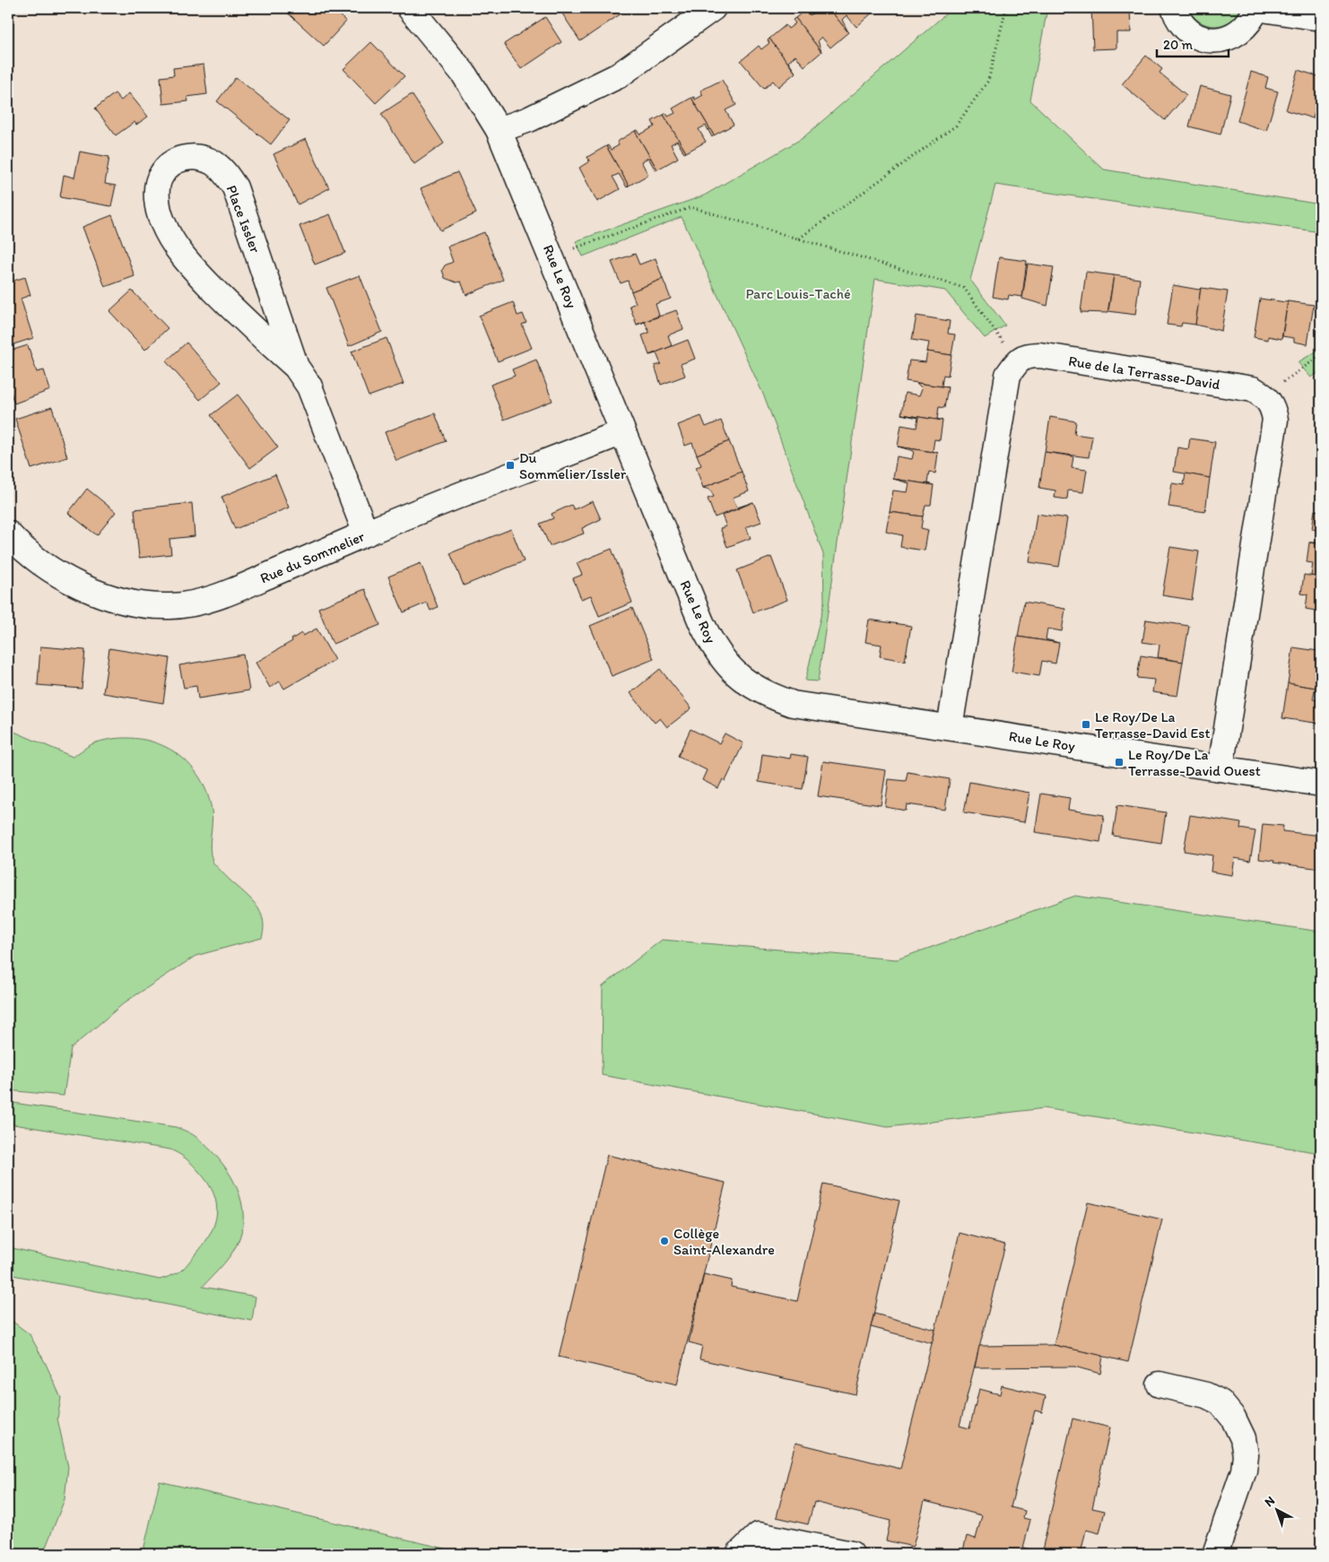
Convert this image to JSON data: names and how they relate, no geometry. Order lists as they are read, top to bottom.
{
  "streets": {
    "street": [
      "Place Issler",
      "Rue Le Roy",
      "Rue de la Terrasse-David",
      "Rue du Sommelier"
    ]
  },
  "crossings": [
    ["Place Issler", "Rue du Sommelier"],
    ["Rue Le Roy", "Rue du Sommelier"]
  ],
  "parks": ["Parc Louis-Taché"],
  "places": {
    "transit": ["Du Sommelier/Issler", "Le Roy/De La Terrasse-David Est", "Le Roy/De La Terrasse-David Ouest"],
    "other": ["Collège Saint-Alexandre"]
  },
  "scale_bar": "20 m",
  "north": "top left"
}
